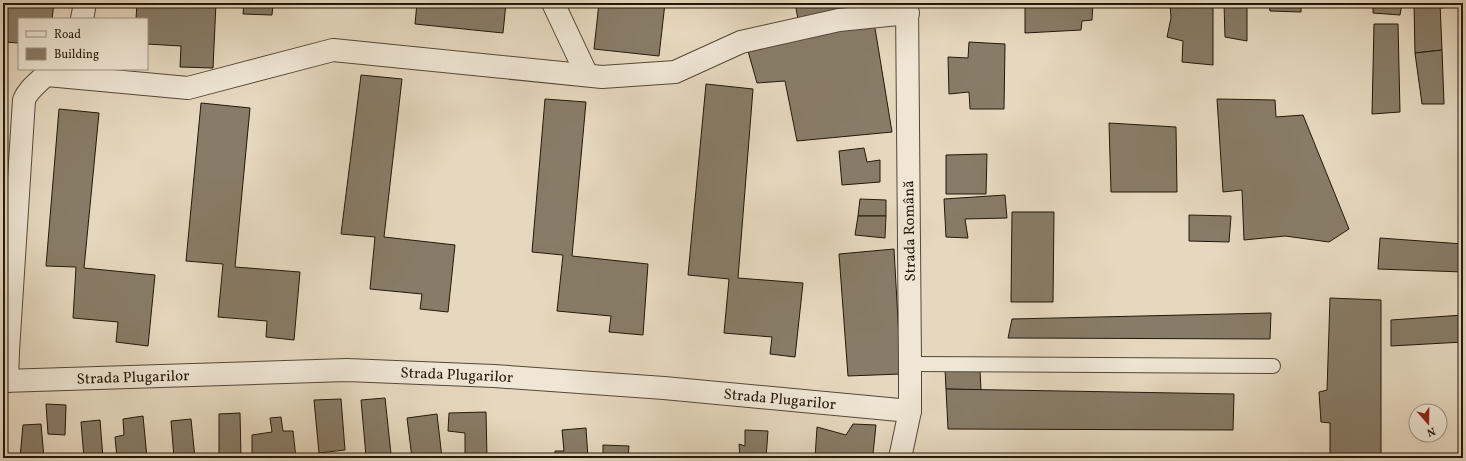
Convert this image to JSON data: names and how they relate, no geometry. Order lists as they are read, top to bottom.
{
  "streets": {
    "street": ["Strada Română", "Strada Plugarilor"]
  },
  "crossings": [
    ["Strada Română", "Strada Plugarilor"]
  ],
  "legend": ["Road", "Building"],
  "north": "bottom"
}
